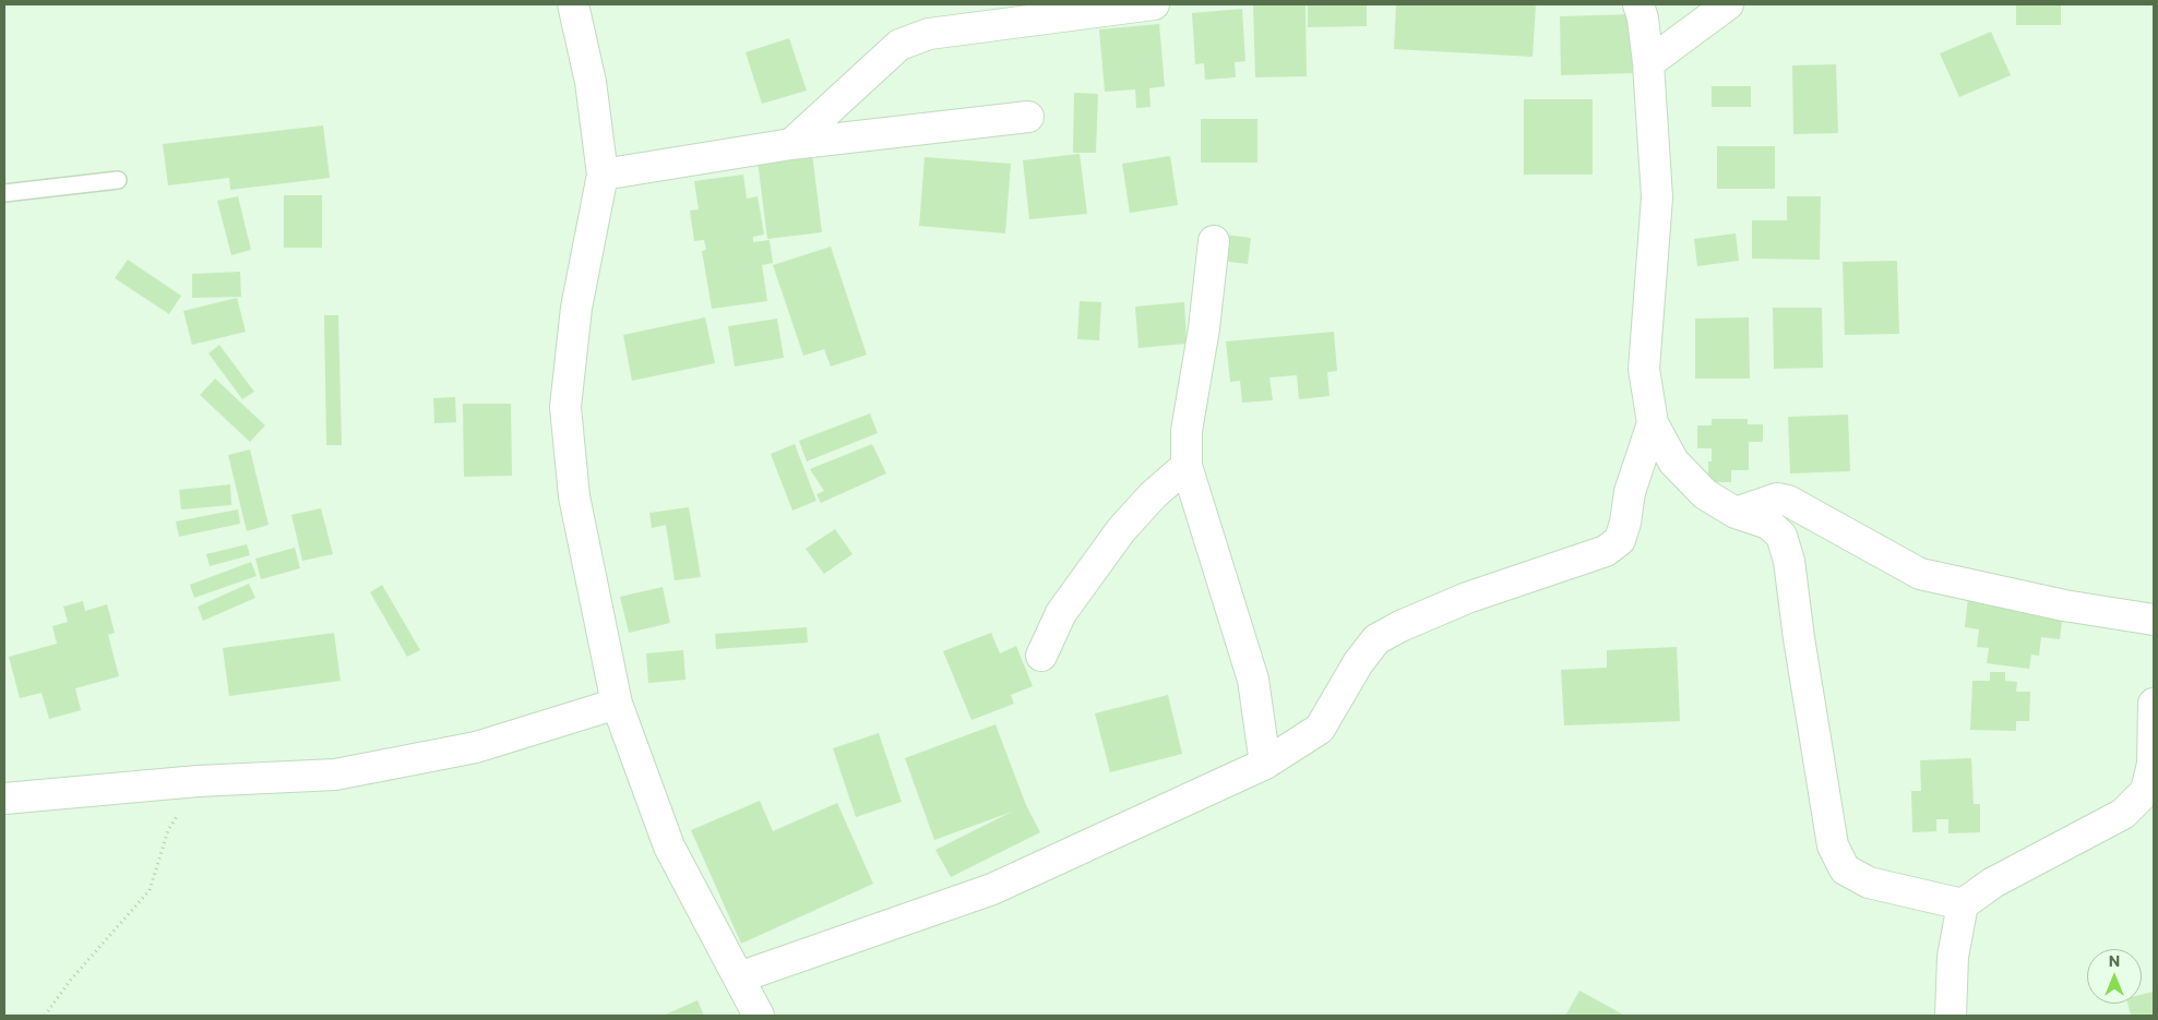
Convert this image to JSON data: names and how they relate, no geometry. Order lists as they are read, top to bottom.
{
  "north": "top"
}
